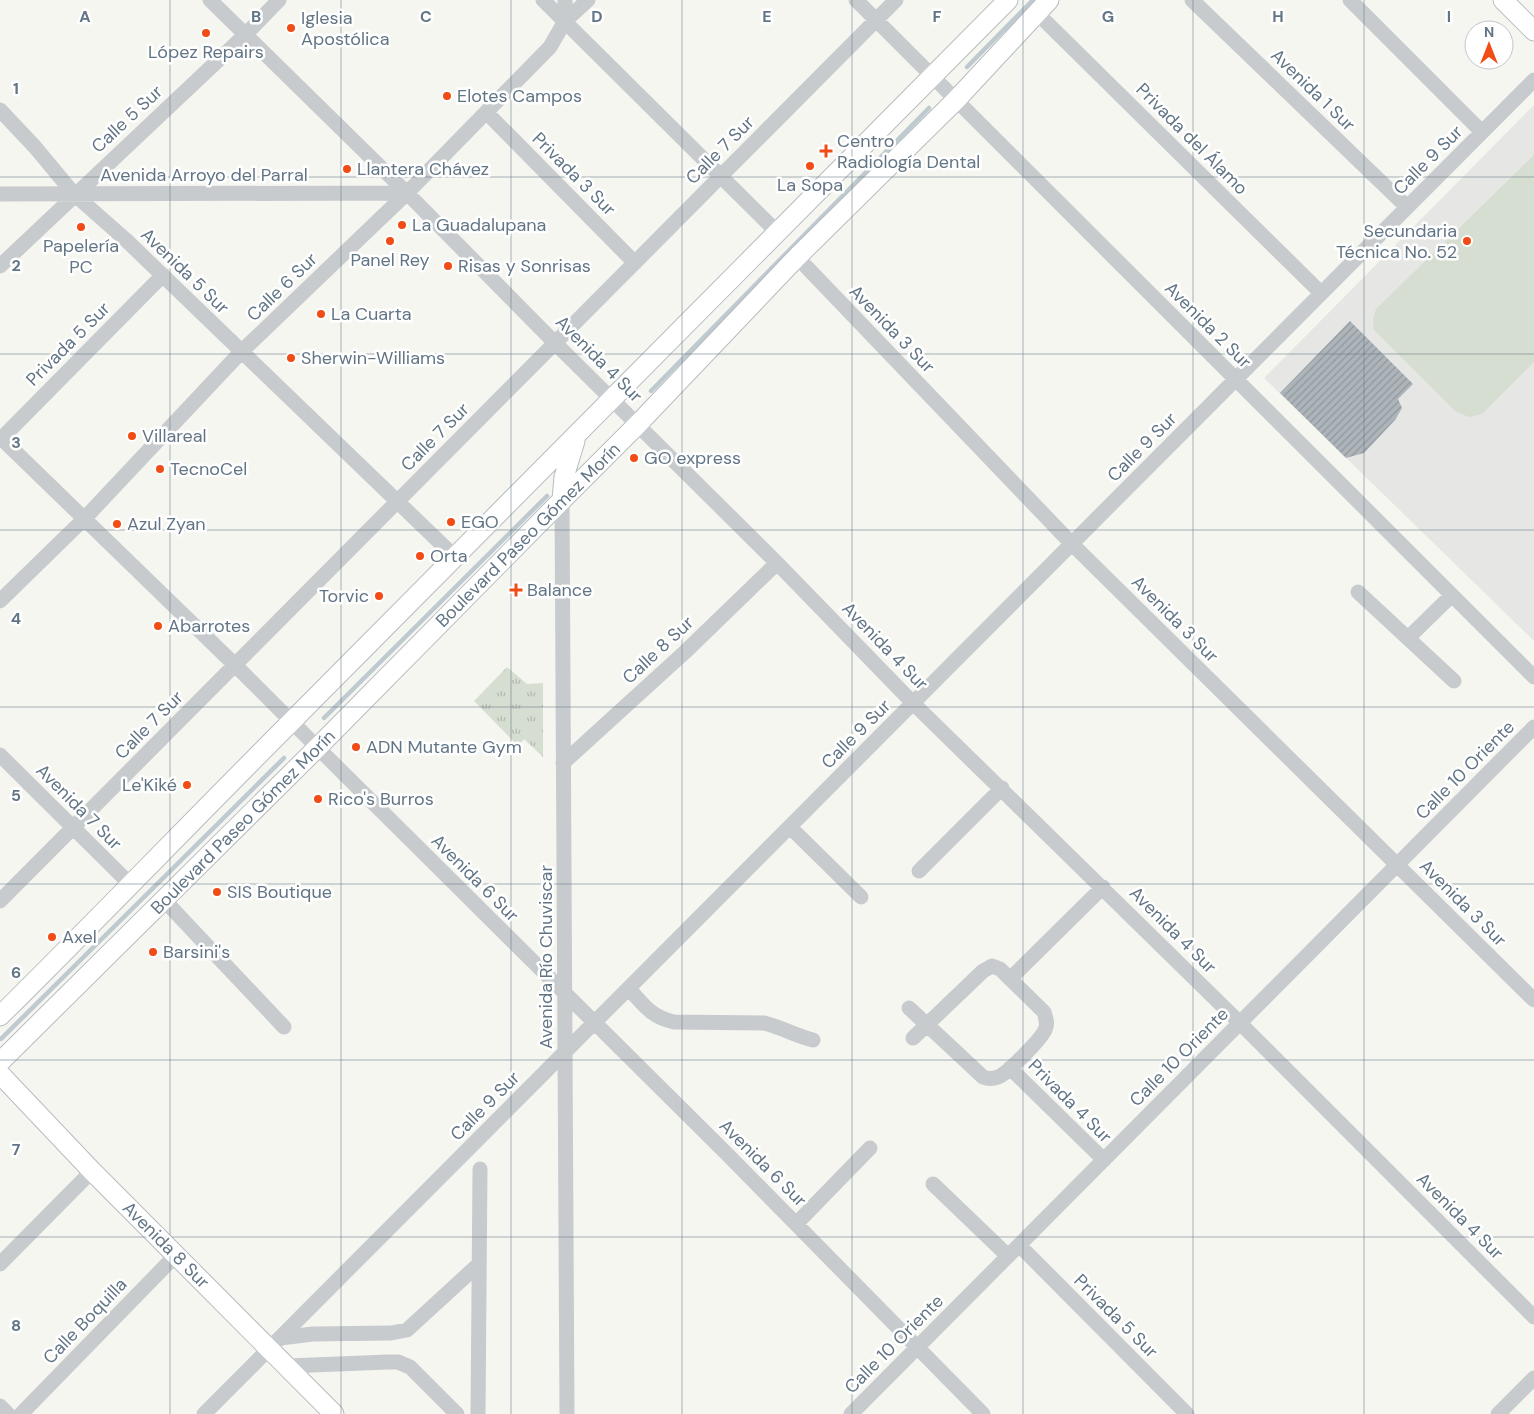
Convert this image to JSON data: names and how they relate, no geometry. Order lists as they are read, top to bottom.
{
  "streets": {
    "main road": ["Boulevard Paseo Gómez Morín", "Avenida 8 Sur"],
    "street": [
      "Avenida 1 Sur",
      "Calle 5 Sur",
      "Privada del Álamo",
      "Calle 7 Sur",
      "Calle 9 Sur",
      "Privada 3 Sur",
      "Avenida Arroyo del Parral",
      "Avenida 5 Sur",
      "Calle 6 Sur",
      "Avenida 2 Sur",
      "Avenida 3 Sur",
      "Privada 5 Sur",
      "Avenida 4 Sur",
      "Calle 8 Sur",
      "Calle 10 Oriente",
      "Avenida 7 Sur",
      "Avenida 6 Sur",
      "Avenida Río Chuviscar",
      "Privada 4 Sur",
      "Calle Boquilla"
    ]
  },
  "crossings": [
    ["Avenida 1 Sur", "Calle 9 Sur"],
    ["Calle 5 Sur", "Avenida Arroyo del Parral"],
    ["Calle 5 Sur", "Avenida 5 Sur"],
    ["Calle 5 Sur", "Avenida 4 Sur"],
    ["Privada del Álamo", "Calle 9 Sur"],
    ["Privada del Álamo", "Boulevard Paseo Gómez Morín"],
    ["Calle 7 Sur", "Privada 3 Sur"],
    ["Calle 7 Sur", "Avenida 5 Sur"],
    ["Calle 7 Sur", "Avenida 2 Sur"],
    ["Calle 7 Sur", "Avenida 4 Sur"],
    ["Calle 7 Sur", "Avenida 7 Sur"],
    ["Calle 7 Sur", "Avenida 6 Sur"],
    ["Calle 9 Sur", "Avenida 2 Sur"],
    ["Calle 9 Sur", "Avenida 3 Sur"],
    ["Calle 9 Sur", "Avenida 4 Sur"],
    ["Calle 9 Sur", "Avenida 6 Sur"],
    ["Calle 9 Sur", "Avenida Río Chuviscar"],
    ["Calle 9 Sur", "Avenida 8 Sur"],
    ["Privada 3 Sur", "Calle 6 Sur"],
    ["Avenida Arroyo del Parral", "Avenida 5 Sur"],
    ["Avenida Arroyo del Parral", "Calle 6 Sur"],
    ["Avenida Arroyo del Parral", "Avenida 4 Sur"],
    ["Avenida 5 Sur", "Calle 6 Sur"],
    ["Avenida 5 Sur", "Privada 5 Sur"],
    ["Avenida 5 Sur", "Boulevard Paseo Gómez Morín"],
    ["Calle 6 Sur", "Avenida 4 Sur"],
    ["Calle 6 Sur", "Avenida 6 Sur"],
    ["Avenida 2 Sur", "Boulevard Paseo Gómez Morín"],
    ["Avenida 3 Sur", "Boulevard Paseo Gómez Morín"],
    ["Avenida 3 Sur", "Calle 10 Oriente"],
    ["Privada 5 Sur", "Calle 10 Oriente"],
    ["Privada 5 Sur", "Avenida 6 Sur"],
    ["Avenida 4 Sur", "Boulevard Paseo Gómez Morín"],
    ["Avenida 4 Sur", "Calle 8 Sur"],
    ["Avenida 4 Sur", "Calle 10 Oriente"],
    ["Boulevard Paseo Gómez Morín", "Avenida 7 Sur"],
    ["Boulevard Paseo Gómez Morín", "Avenida 6 Sur"],
    ["Boulevard Paseo Gómez Morín", "Avenida Río Chuviscar"],
    ["Calle 8 Sur", "Avenida Río Chuviscar"],
    ["Calle 10 Oriente", "Avenida 6 Sur"],
    ["Calle 10 Oriente", "Privada 4 Sur"],
    ["Avenida 6 Sur", "Avenida Río Chuviscar"],
    ["Avenida 8 Sur", "Calle Boquilla"]
  ],
  "places": {
    "other": [
      "Iglesia Apostólica",
      "López Repairs",
      "Elotes Campos",
      "La Sopa",
      "Llantera Chávez",
      "La Guadalupana",
      "Papelería PC",
      "Panel Rey",
      "Secundaria Técnica No. 52",
      "Risas y Sonrisas",
      "La Cuarta",
      "Sherwin-Williams",
      "Villareal",
      "GO express",
      "TecnoCel",
      "EGO",
      "Azul Zyan",
      "Orta",
      "Torvic",
      "Abarrotes",
      "ADN Mutante Gym",
      "Le'Kiké",
      "Rico's Burros",
      "SIS Boutique",
      "Axel",
      "Barsini's"
    ],
    "health": ["Centro Radiología Dental", "Balance"]
  },
  "north": "top",
  "grid": {
    "columns": [
      "A",
      "B",
      "C",
      "D",
      "E",
      "F",
      "G",
      "H",
      "I"
    ],
    "rows": [
      "1",
      "2",
      "3",
      "4",
      "5",
      "6",
      "7",
      "8"
    ]
  }
}
